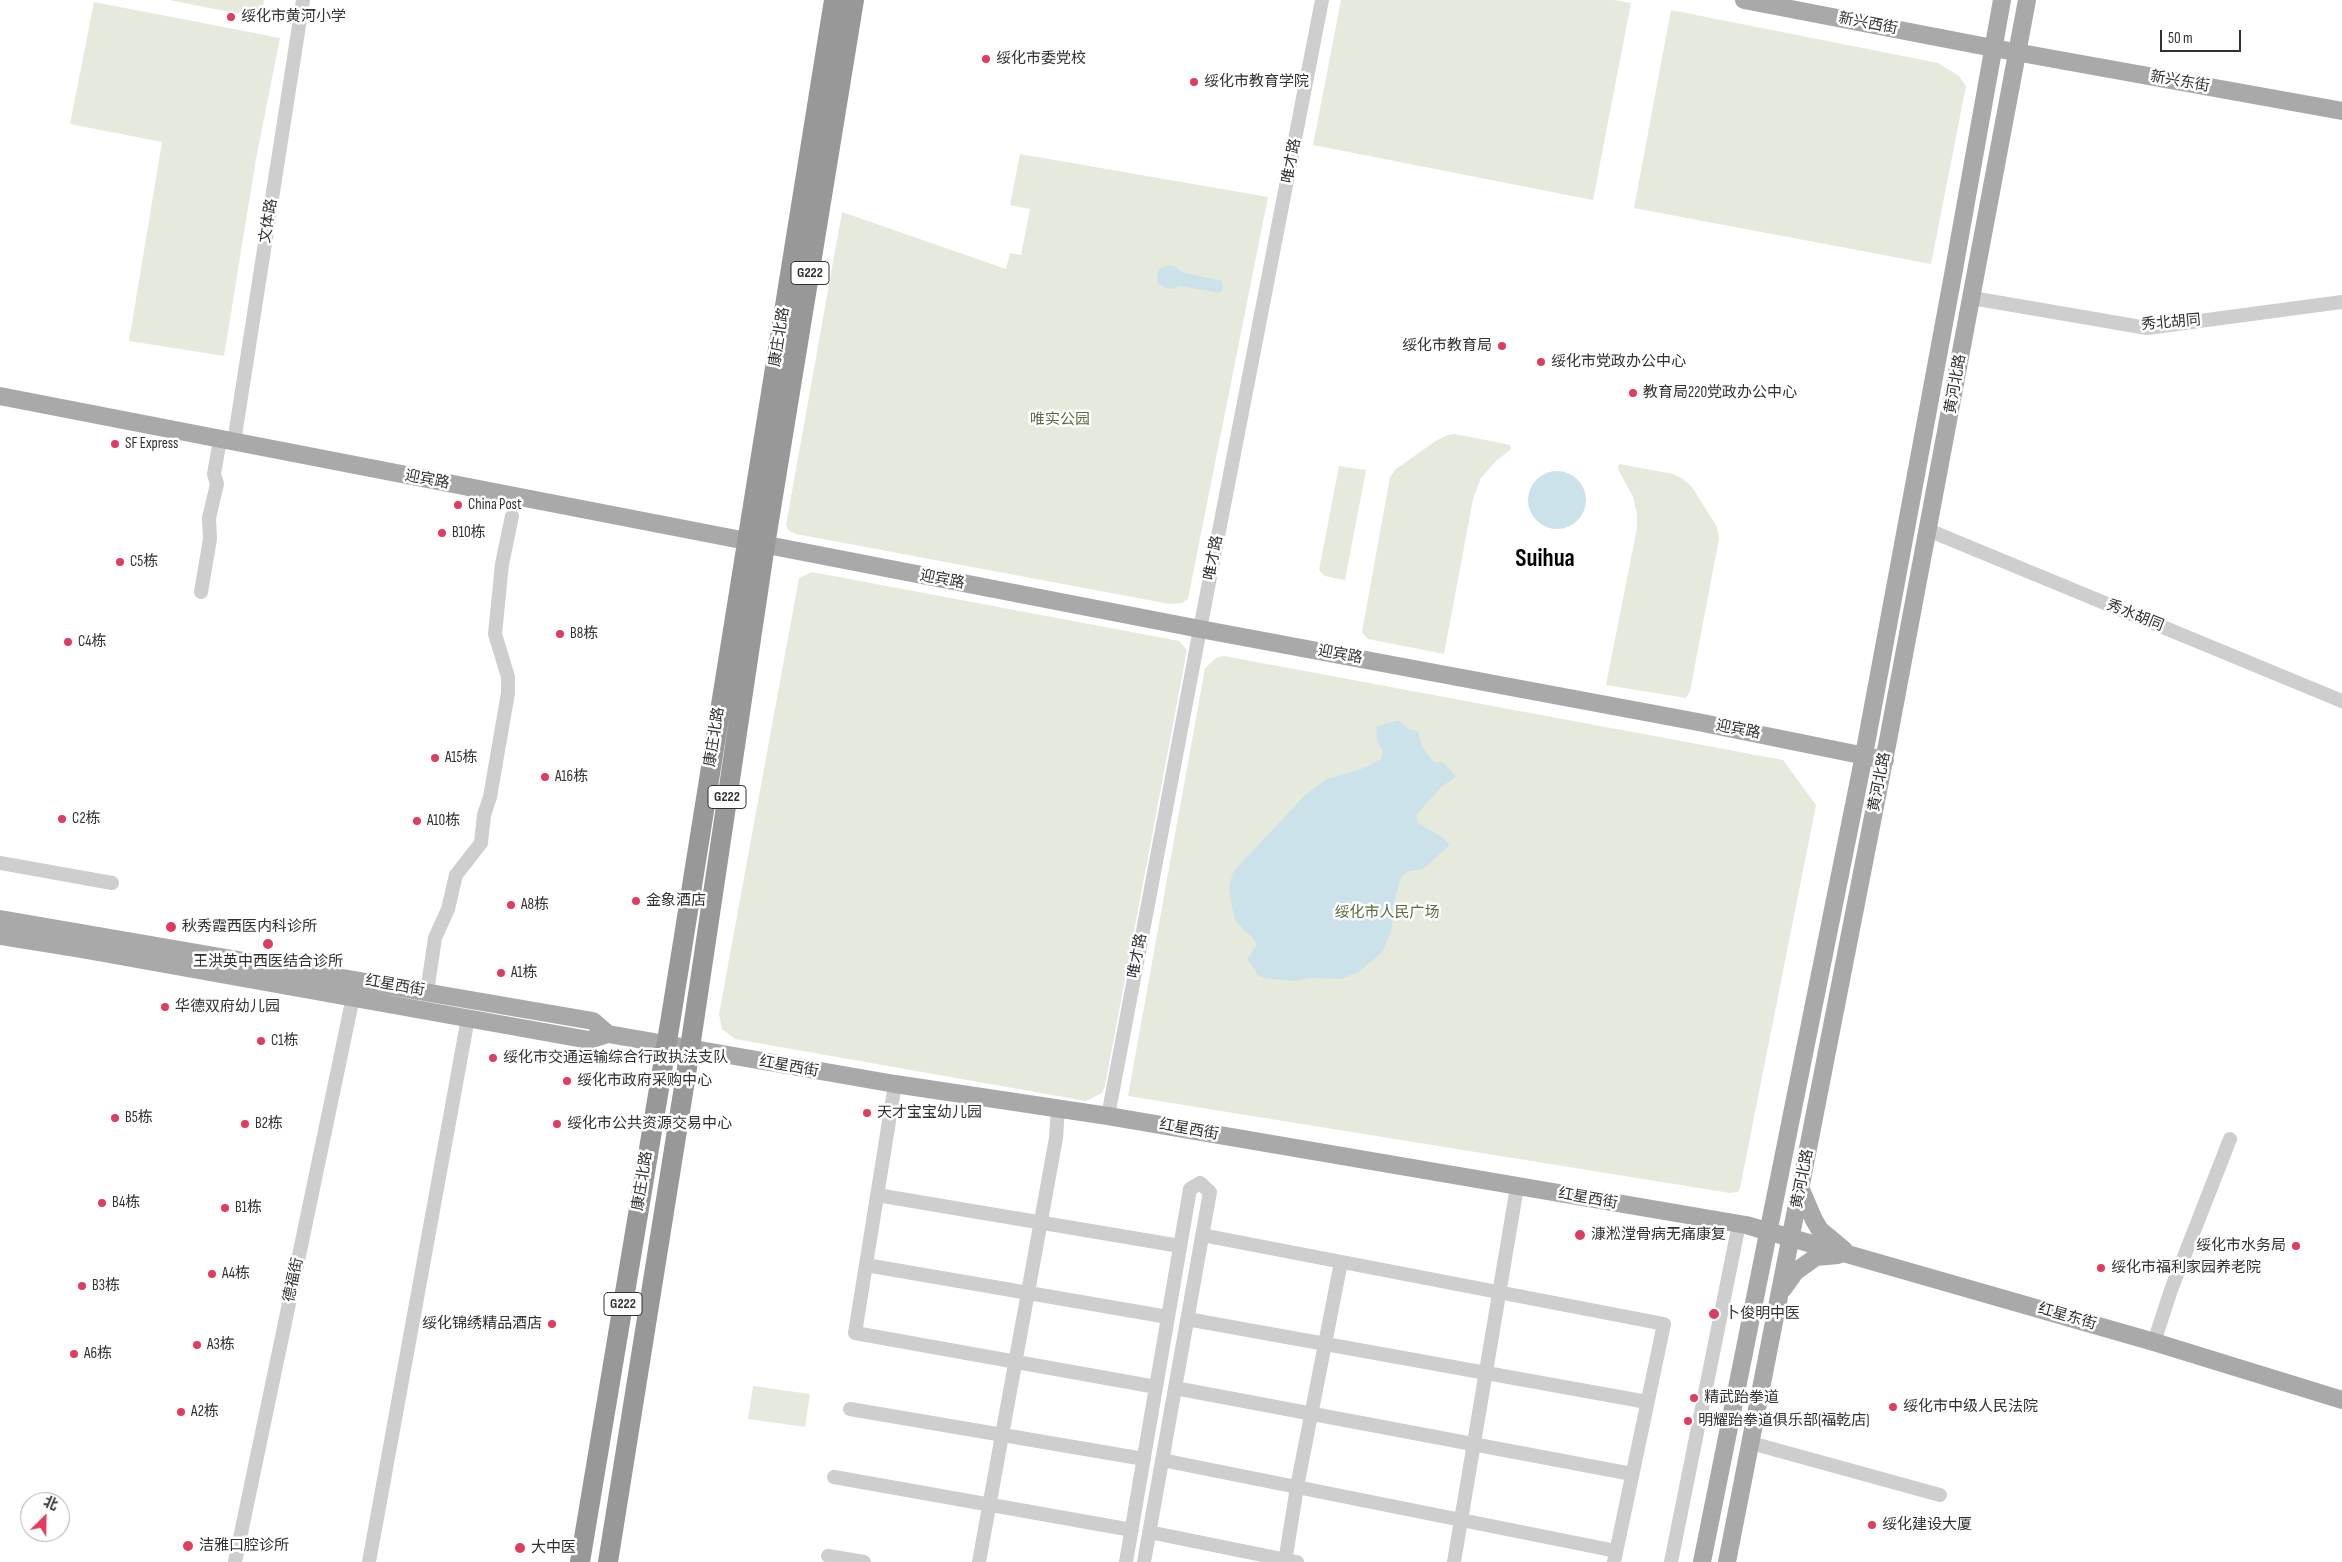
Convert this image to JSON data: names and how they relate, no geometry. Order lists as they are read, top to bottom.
{
  "streets": {
    "highway": ["G222", "康庄北路"],
    "main road": [
      "新兴西街",
      "新兴东街",
      "黄河北路",
      "迎宾路",
      "红星西街",
      "红星东街"
    ],
    "street": [
      "唯才路",
      "文体路",
      "秀北胡同",
      "秀水胡同",
      "德福街"
    ]
  },
  "crossings": [
    ["新兴西街", "新兴东街"],
    ["新兴西街", "黄河北路"],
    ["新兴东街", "黄河北路"],
    ["唯才路", "迎宾路"],
    ["唯才路", "红星西街"],
    ["文体路", "迎宾路"],
    ["秀北胡同", "黄河北路"],
    ["康庄北路", "迎宾路"],
    ["康庄北路", "红星西街"],
    ["黄河北路", "迎宾路"],
    ["黄河北路", "秀水胡同"],
    ["黄河北路", "红星西街"],
    ["黄河北路", "红星东街"],
    ["红星西街", "德福街"],
    ["红星西街", "红星东街"]
  ],
  "districts": ["Suihua"],
  "parks": ["唯实公园", "绥化市人民广场"],
  "places": [
    "绥化市黄河小学",
    "绥化市委党校",
    "绥化市教育学院",
    "绥化市教育局",
    "绥化市党政办公中心",
    "教育局220党政办公中心",
    "SF Express",
    "China Post",
    "B10栋",
    "C5栋",
    "B8栋",
    "C4栋",
    "A15栋",
    "A16栋",
    "C2栋",
    "A10栋",
    "金象酒店",
    "A8栋",
    "秋秀霞西医内科诊所",
    "王洪英中西医结合诊所",
    "A1栋",
    "华德双府幼儿园",
    "C1栋",
    "绥化市交通运输综合行政执法支队",
    "绥化市政府采购中心",
    "天才宝宝幼儿园",
    "B5栋",
    "B2栋",
    "绥化市公共资源交易中心",
    "B4栋",
    "B1栋",
    "漮淞漟骨病无痛康复",
    "绥化市水务局",
    "绥化市福利家园养老院",
    "A4栋",
    "B3栋",
    "卜俊明中医",
    "绥化锦绣精品酒店",
    "A3栋",
    "A6栋",
    "精武跆拳道",
    "绥化市中级人民法院",
    "A2栋",
    "明耀跆拳道俱乐部(福乾店)",
    "绥化建设大厦",
    "洁雅口腔诊所",
    "大中医"
  ],
  "scale_bar": "50 m",
  "north": "top right"
}
